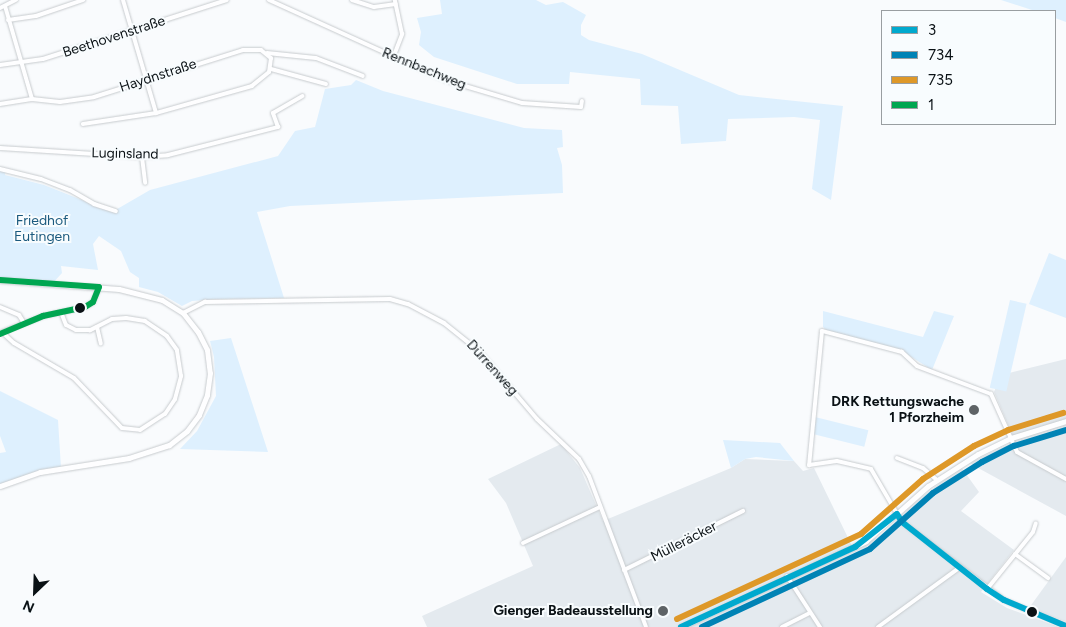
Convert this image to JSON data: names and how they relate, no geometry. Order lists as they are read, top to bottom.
{
  "streets": {
    "street": [
      "Beethovenstraße",
      "Rennbachweg",
      "Haydnstraße",
      "Luginsland",
      "Dürrenweg",
      "Mülleräcker"
    ]
  },
  "crossings": [
    ["Dürrenweg", "Mülleräcker"]
  ],
  "parks": ["Friedhof Eutingen"],
  "places": ["DRK Rettungswache 1 Pforzheim", "Gienger Badeausstellung"],
  "lines": [
    "transit line 1",
    "transit line 735",
    "transit line 734",
    "transit line 3"
  ],
  "legend": [
    "3",
    "734",
    "735",
    "1"
  ],
  "north": "bottom left"
}
